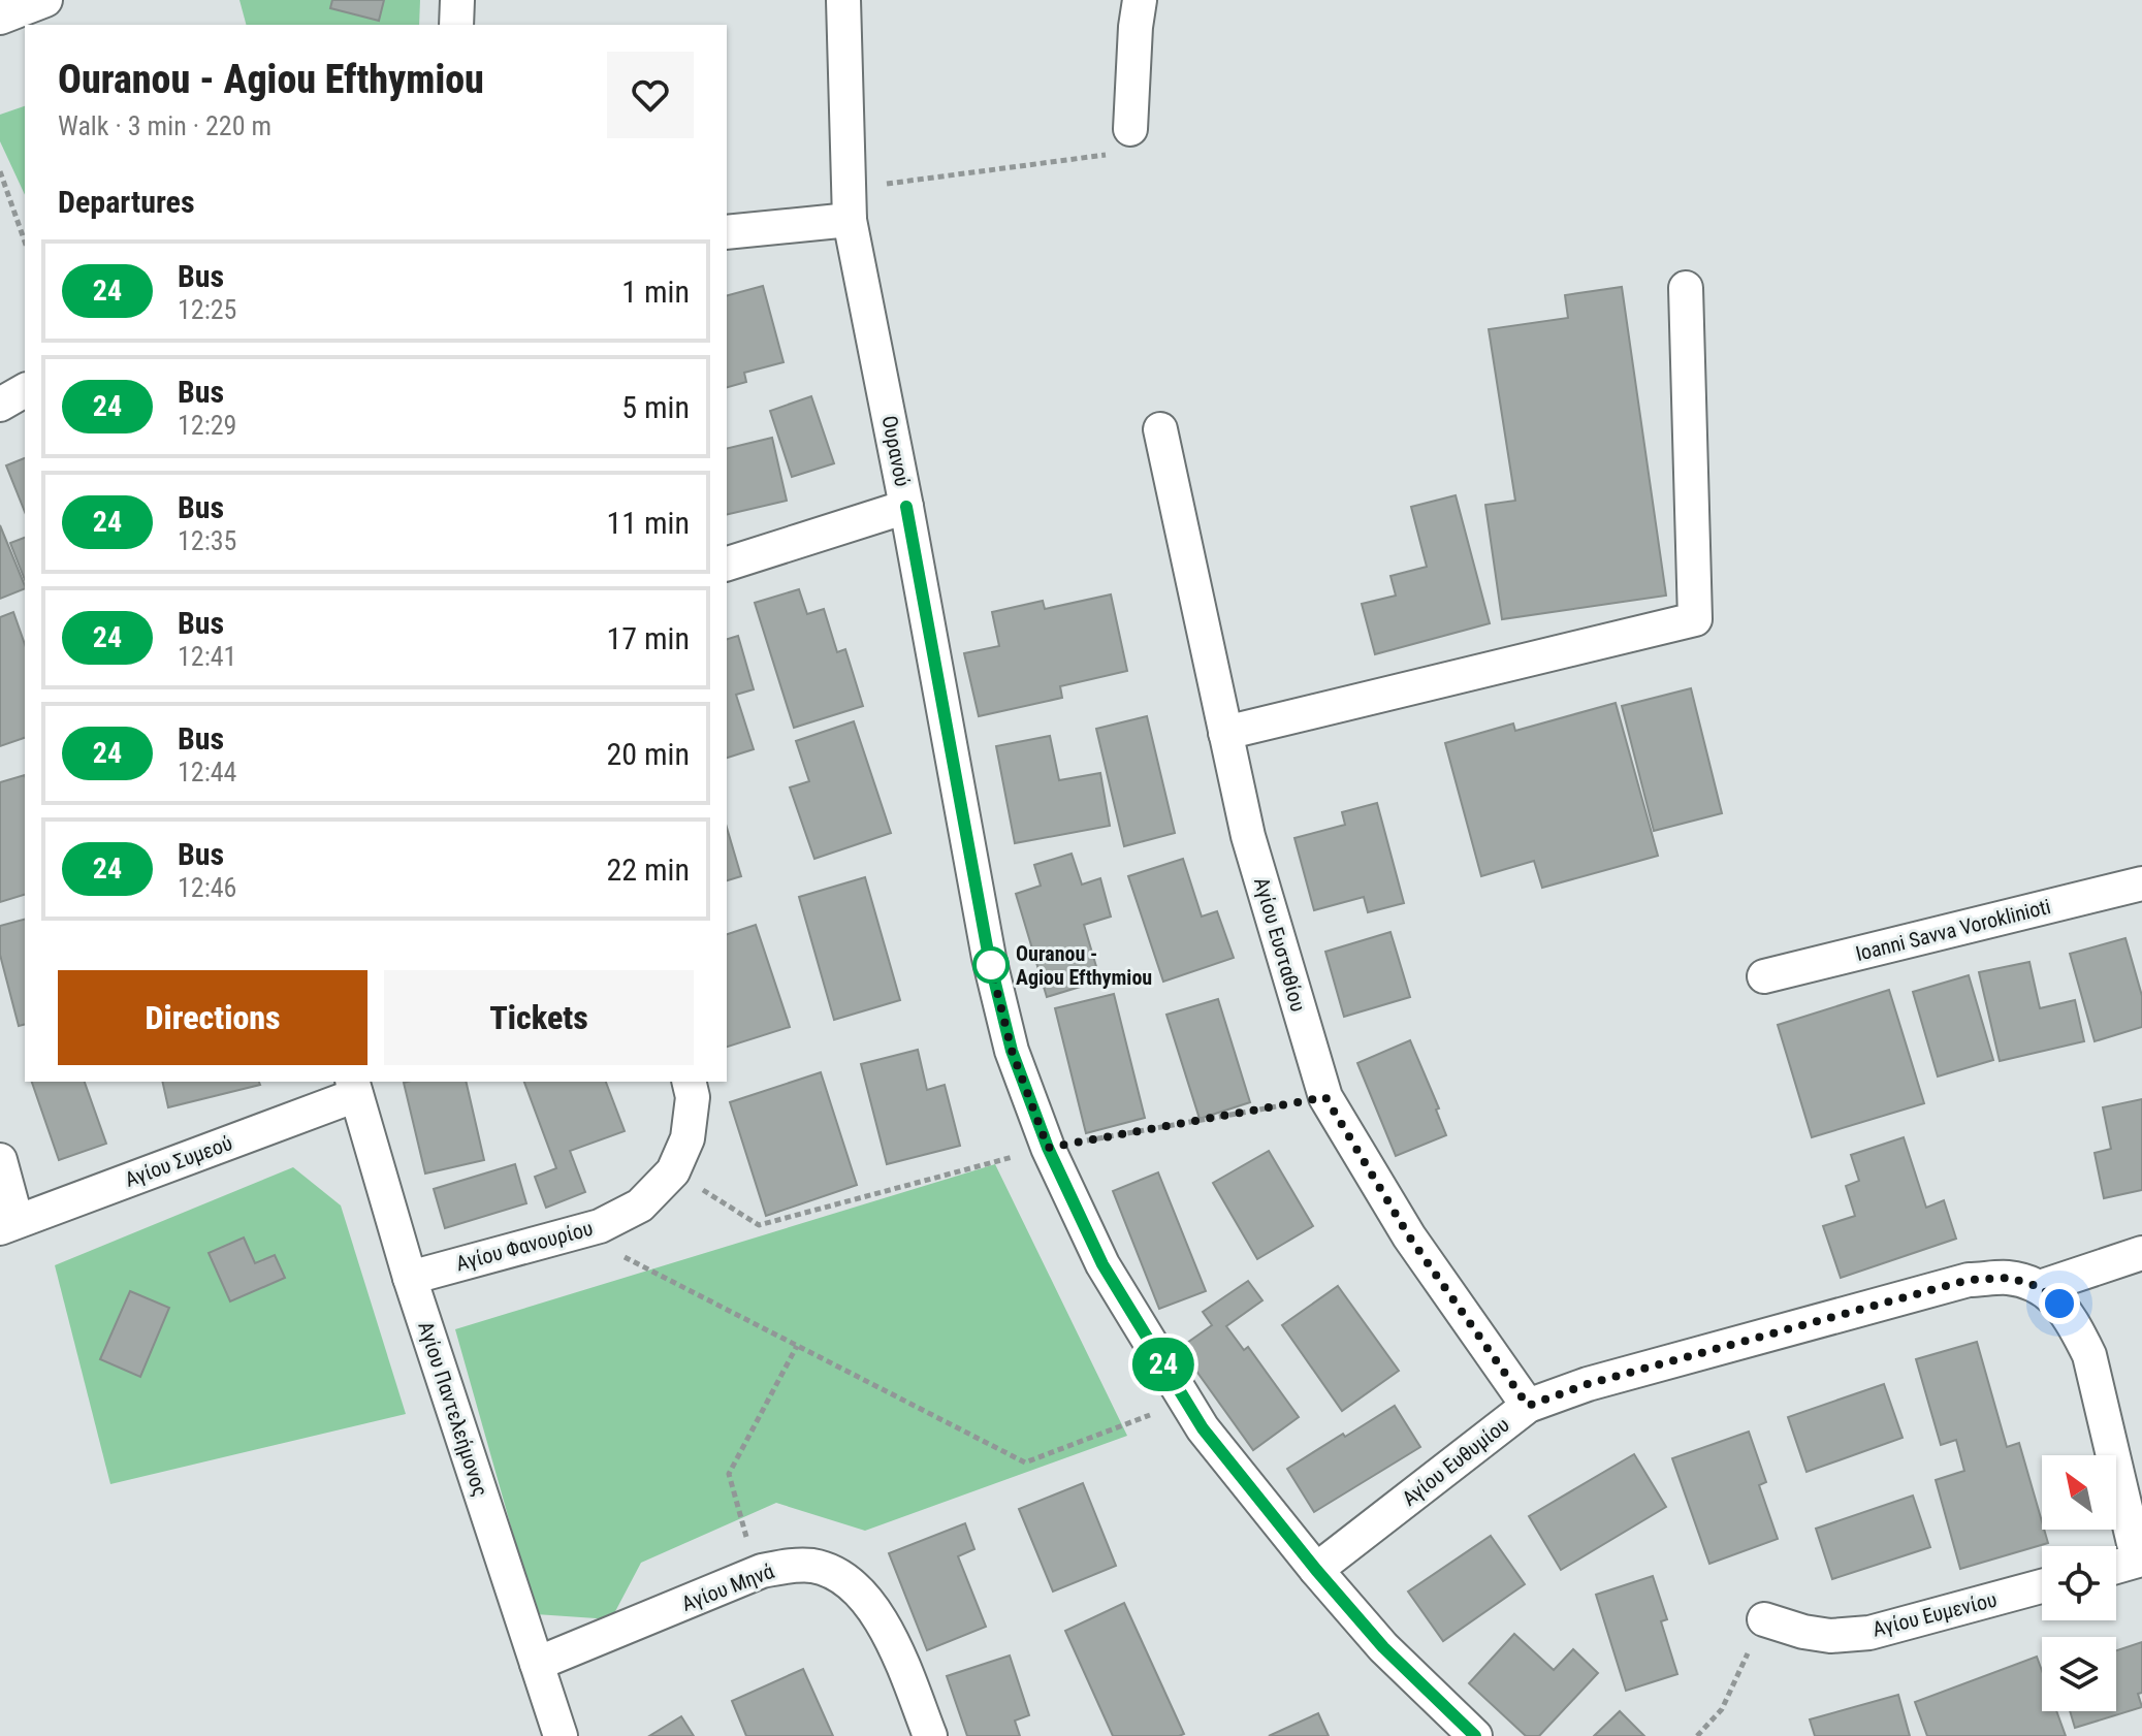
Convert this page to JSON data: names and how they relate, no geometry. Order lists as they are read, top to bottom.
{
  "streets": {
    "street": [
      "Ουρανού",
      "Ioanni Savva Voroklinioti",
      "Αγίου Ευσταθίου",
      "Αγίου Συμεού",
      "Αγίου Φανουρίου",
      "Αγίου Παντελεήμονος",
      "Αγίου Ευθυμίου",
      "Αγίου Μηνά",
      "Αγίου Ευμενίου"
    ]
  },
  "crossings": [
    ["Ουρανού", "Αγίου Ευθυμίου"],
    ["Αγίου Ευσταθίου", "Αγίου Ευθυμίου"],
    ["Αγίου Συμεού", "Αγίου Παντελεήμονος"],
    ["Αγίου Φανουρίου", "Αγίου Παντελεήμονος"],
    ["Αγίου Παντελεήμονος", "Αγίου Μηνά"]
  ],
  "places": ["Ouranou - Agiou Efthymiou"],
  "lines": ["bus line 24"],
  "north": "top left",
  "page": {
    "on_map": "24",
    "heading": [
      ["Ouranou - Agiou Efthymiou", "Walk · 3 min · 220 m"],
      "Departures"
    ],
    "list": [
      {
        "mark": "24",
        "name": "Bus",
        "note": "12:25",
        "value": "1 min"
      },
      {
        "mark": "24",
        "name": "Bus",
        "note": "12:29",
        "value": "5 min"
      },
      {
        "mark": "24",
        "name": "Bus",
        "note": "12:35",
        "value": "11 min"
      },
      {
        "mark": "24",
        "name": "Bus",
        "note": "12:41",
        "value": "17 min"
      },
      {
        "mark": "24",
        "name": "Bus",
        "note": "12:44",
        "value": "20 min"
      },
      {
        "mark": "24",
        "name": "Bus",
        "note": "12:46",
        "value": "22 min"
      }
    ],
    "buttons": ["Directions", "Tickets"]
  }
}
